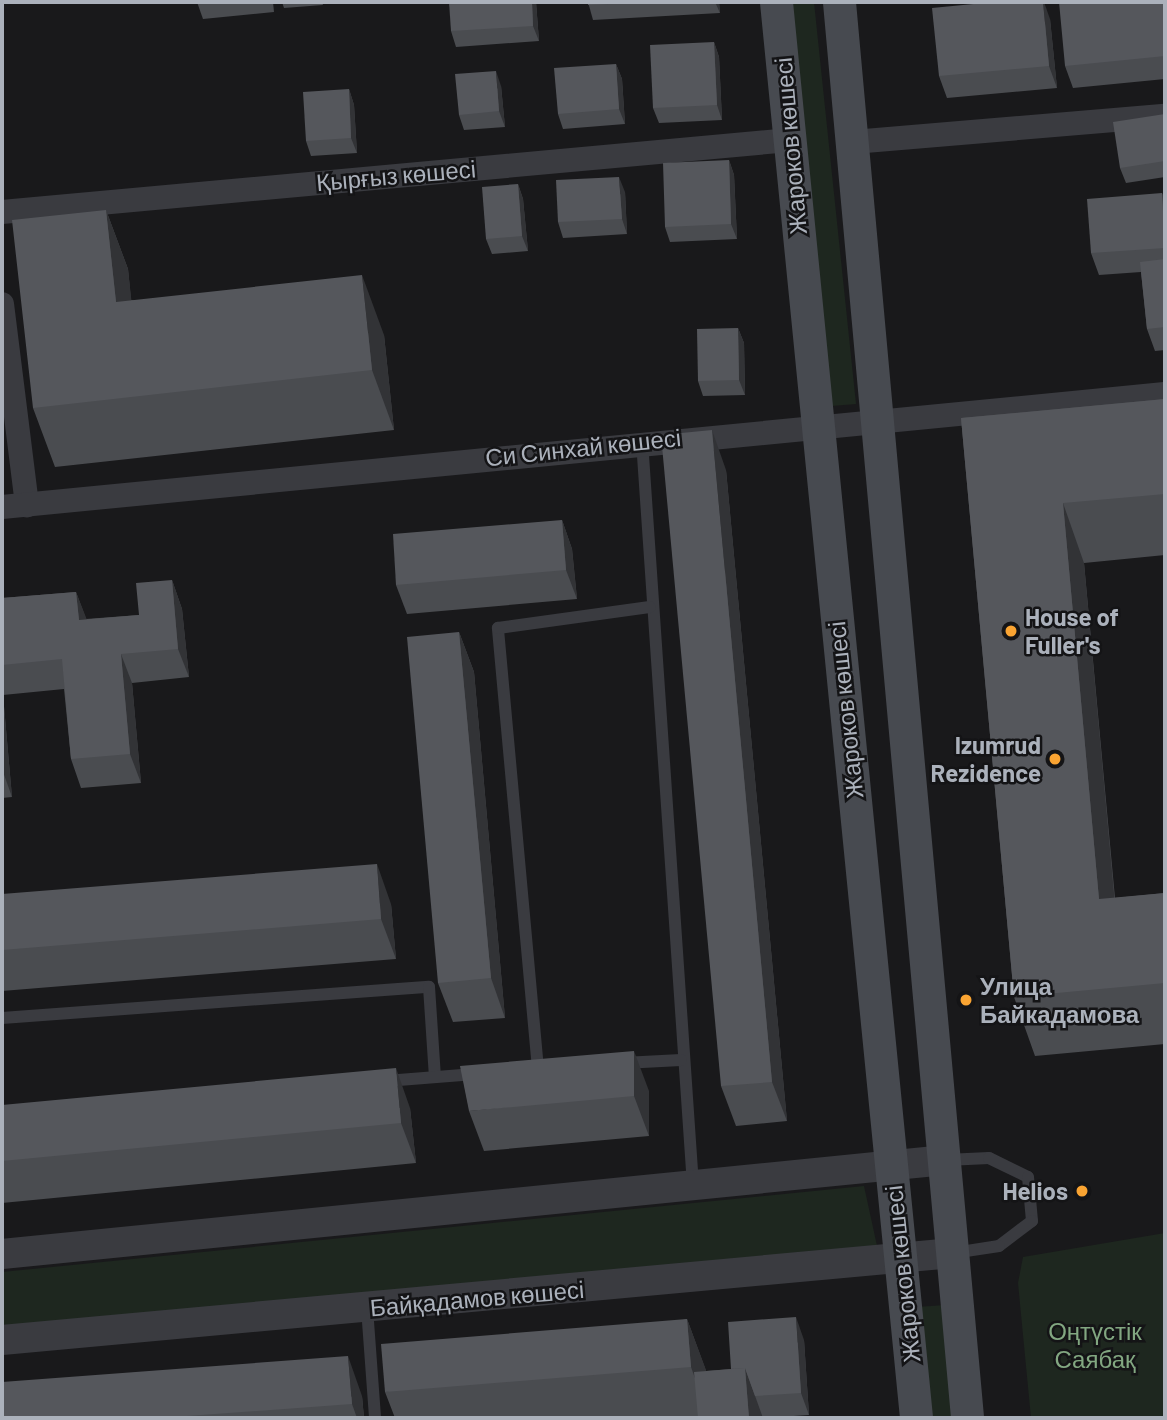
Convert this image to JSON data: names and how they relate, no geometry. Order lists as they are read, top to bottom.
{
  "streets": {
    "main road": ["Жароков көшесі"],
    "street": ["Қырғыз көшесі", "Си Синхай көшесі", "Байқадамов көшесі"]
  },
  "crossings": [
    ["Жароков көшесі", "Қырғыз көшесі"],
    ["Жароков көшесі", "Си Синхай көшесі"],
    ["Жароков көшесі", "Байқадамов көшесі"]
  ],
  "parks": ["Оңтүстік Саябақ"],
  "places": [
    "House of Fuller's",
    "Izumrud Rezidence",
    "Улица Байкадамова",
    "Helios"
  ]
}
